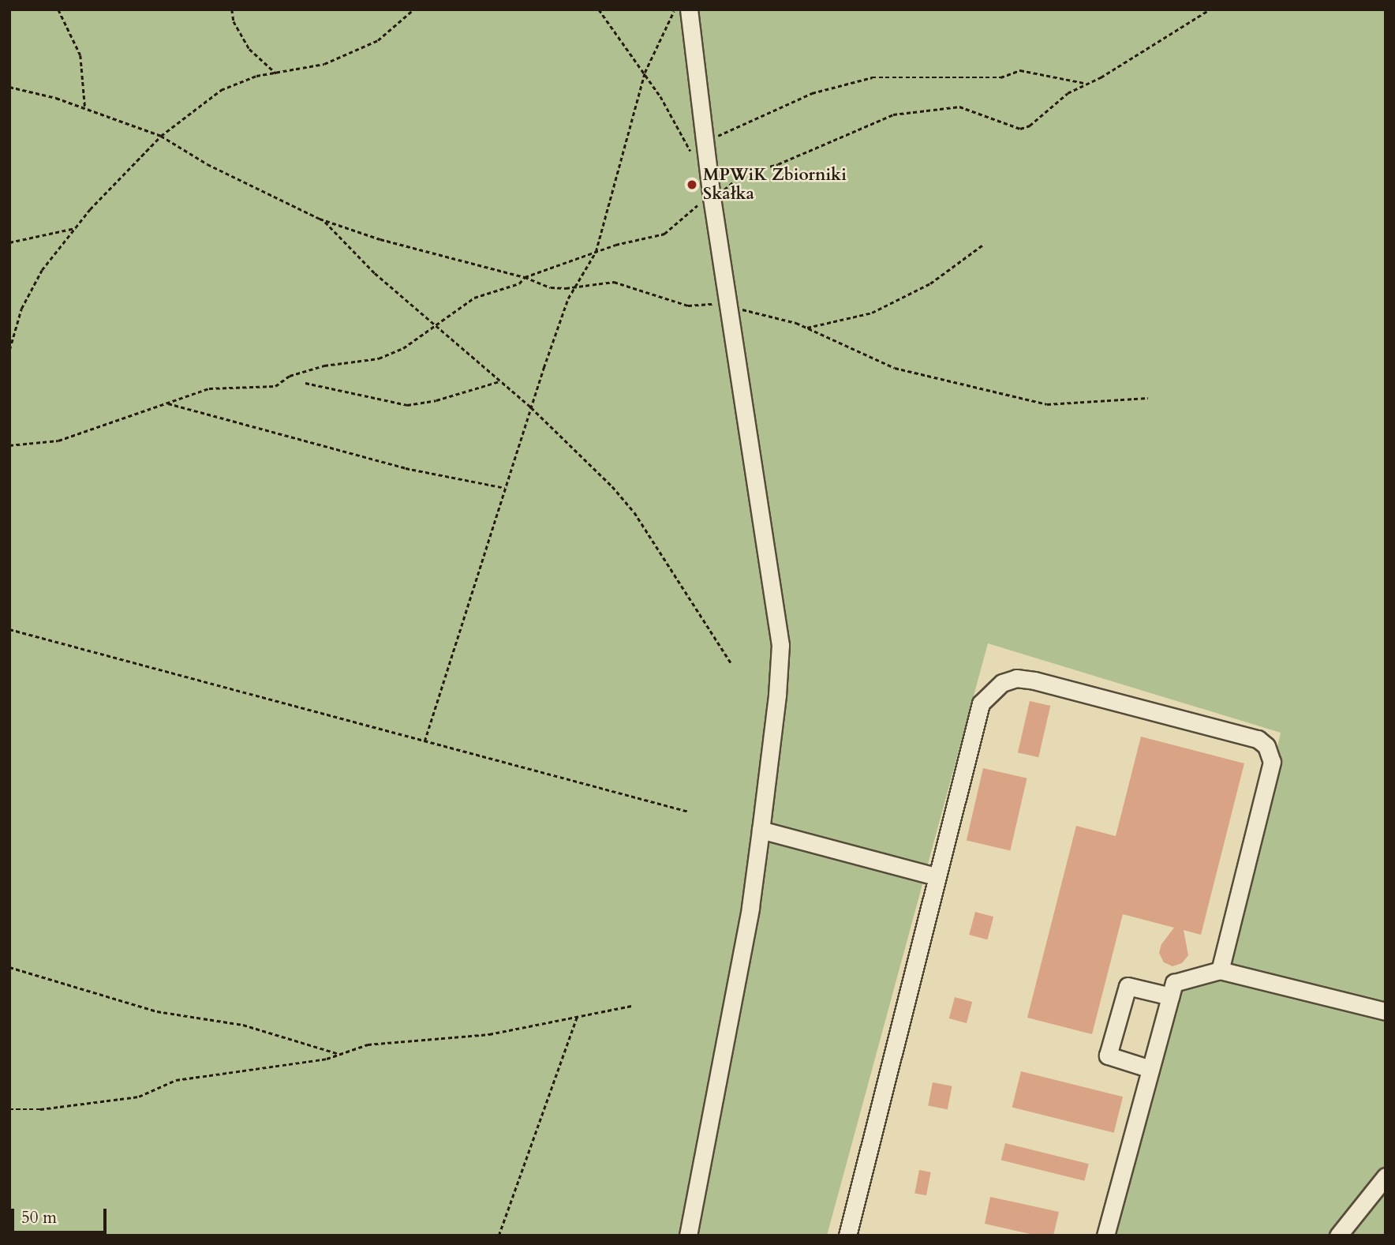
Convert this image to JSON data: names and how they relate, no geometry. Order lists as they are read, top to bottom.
{
  "places": ["MPWiK Zbiorniki Skałka"],
  "scale_bar": "50 m"
}
